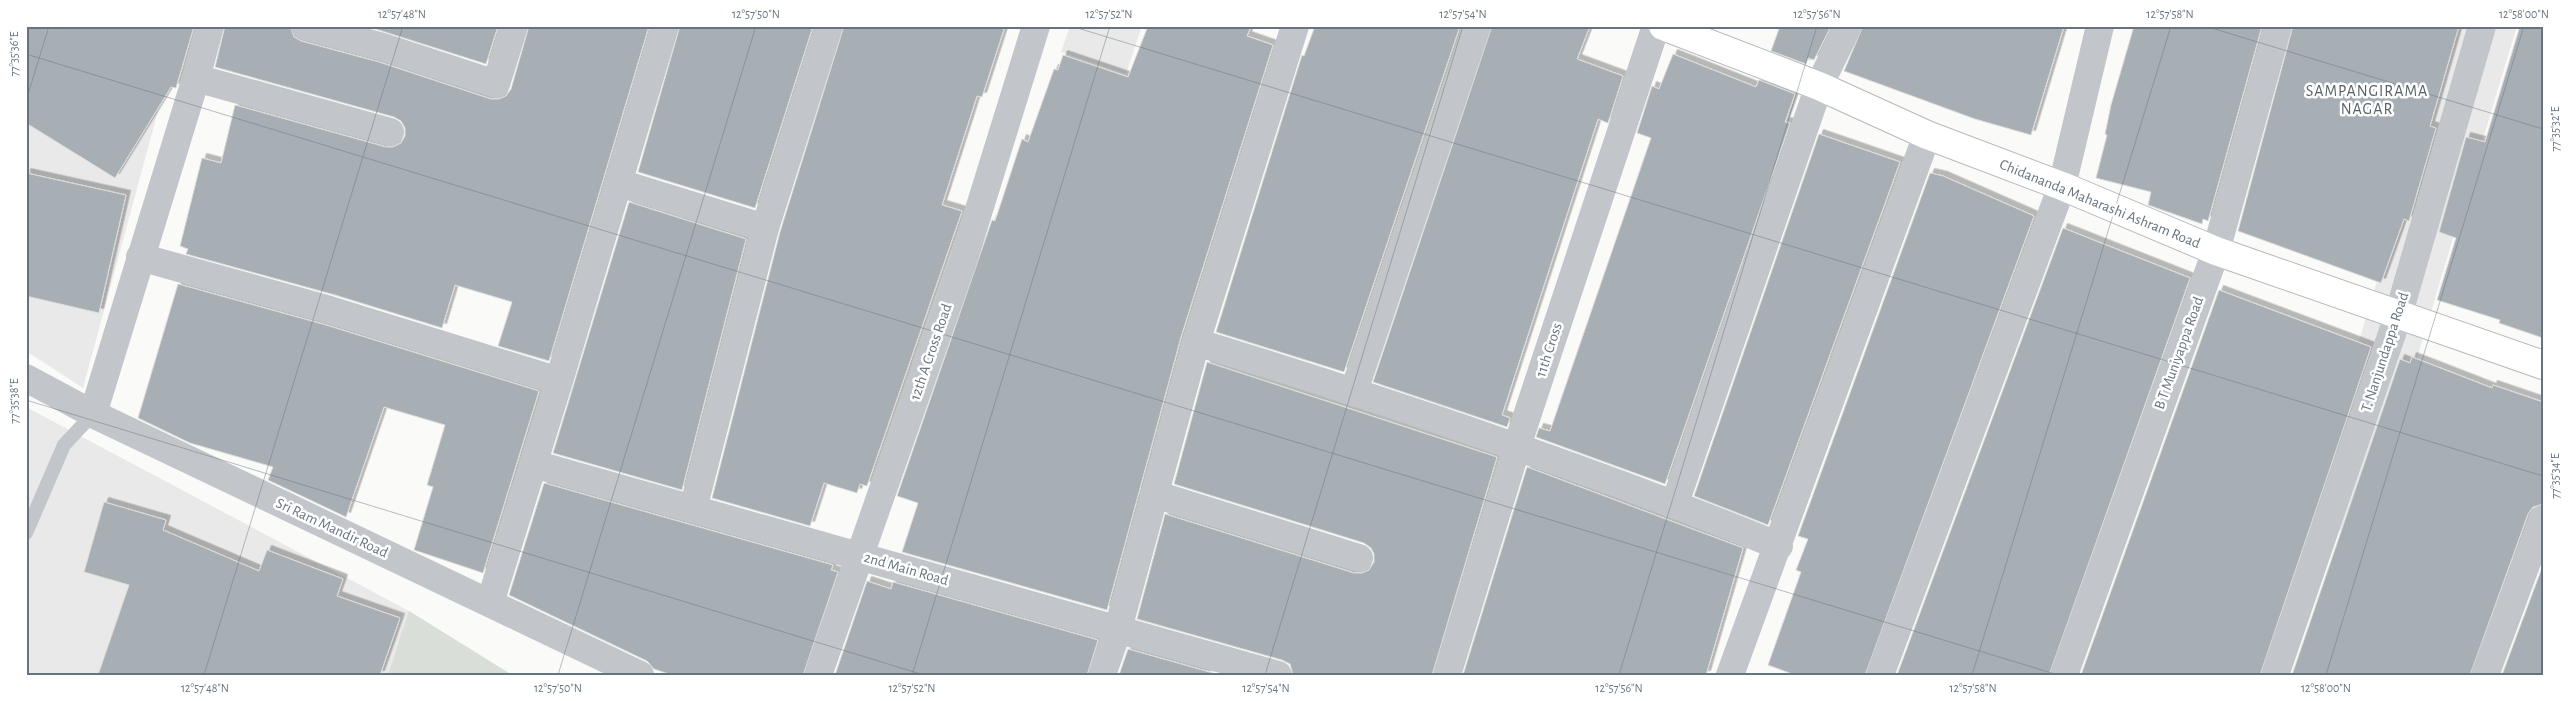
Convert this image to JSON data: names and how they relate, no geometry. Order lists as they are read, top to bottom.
{
  "streets": {
    "street": [
      "Chidananda Maharashi Ashram Road",
      "11th Cross",
      "12th A Cross Road",
      "T. Nanjundappa Road",
      "B T Muniyappa Road",
      "Sri Ram Mandir Road",
      "2nd Main Road"
    ]
  },
  "crossings": [
    ["Chidananda Maharashi Ashram Road", "T. Nanjundappa Road"],
    ["Chidananda Maharashi Ashram Road", "B T Muniyappa Road"],
    ["12th A Cross Road", "2nd Main Road"]
  ],
  "districts": ["SAMPANGIRAMA NAGAR"],
  "coordinates": [
    "12°57'48\"N",
    "12°57'50\"N",
    "12°57'52\"N",
    "12°57'54\"N",
    "12°57'56\"N",
    "12°57'58\"N",
    "12°58'00\"N",
    "77°35'36\"E",
    "77°35'32\"E",
    "77°35'38\"E",
    "77°35'34\"E"
  ]
}
